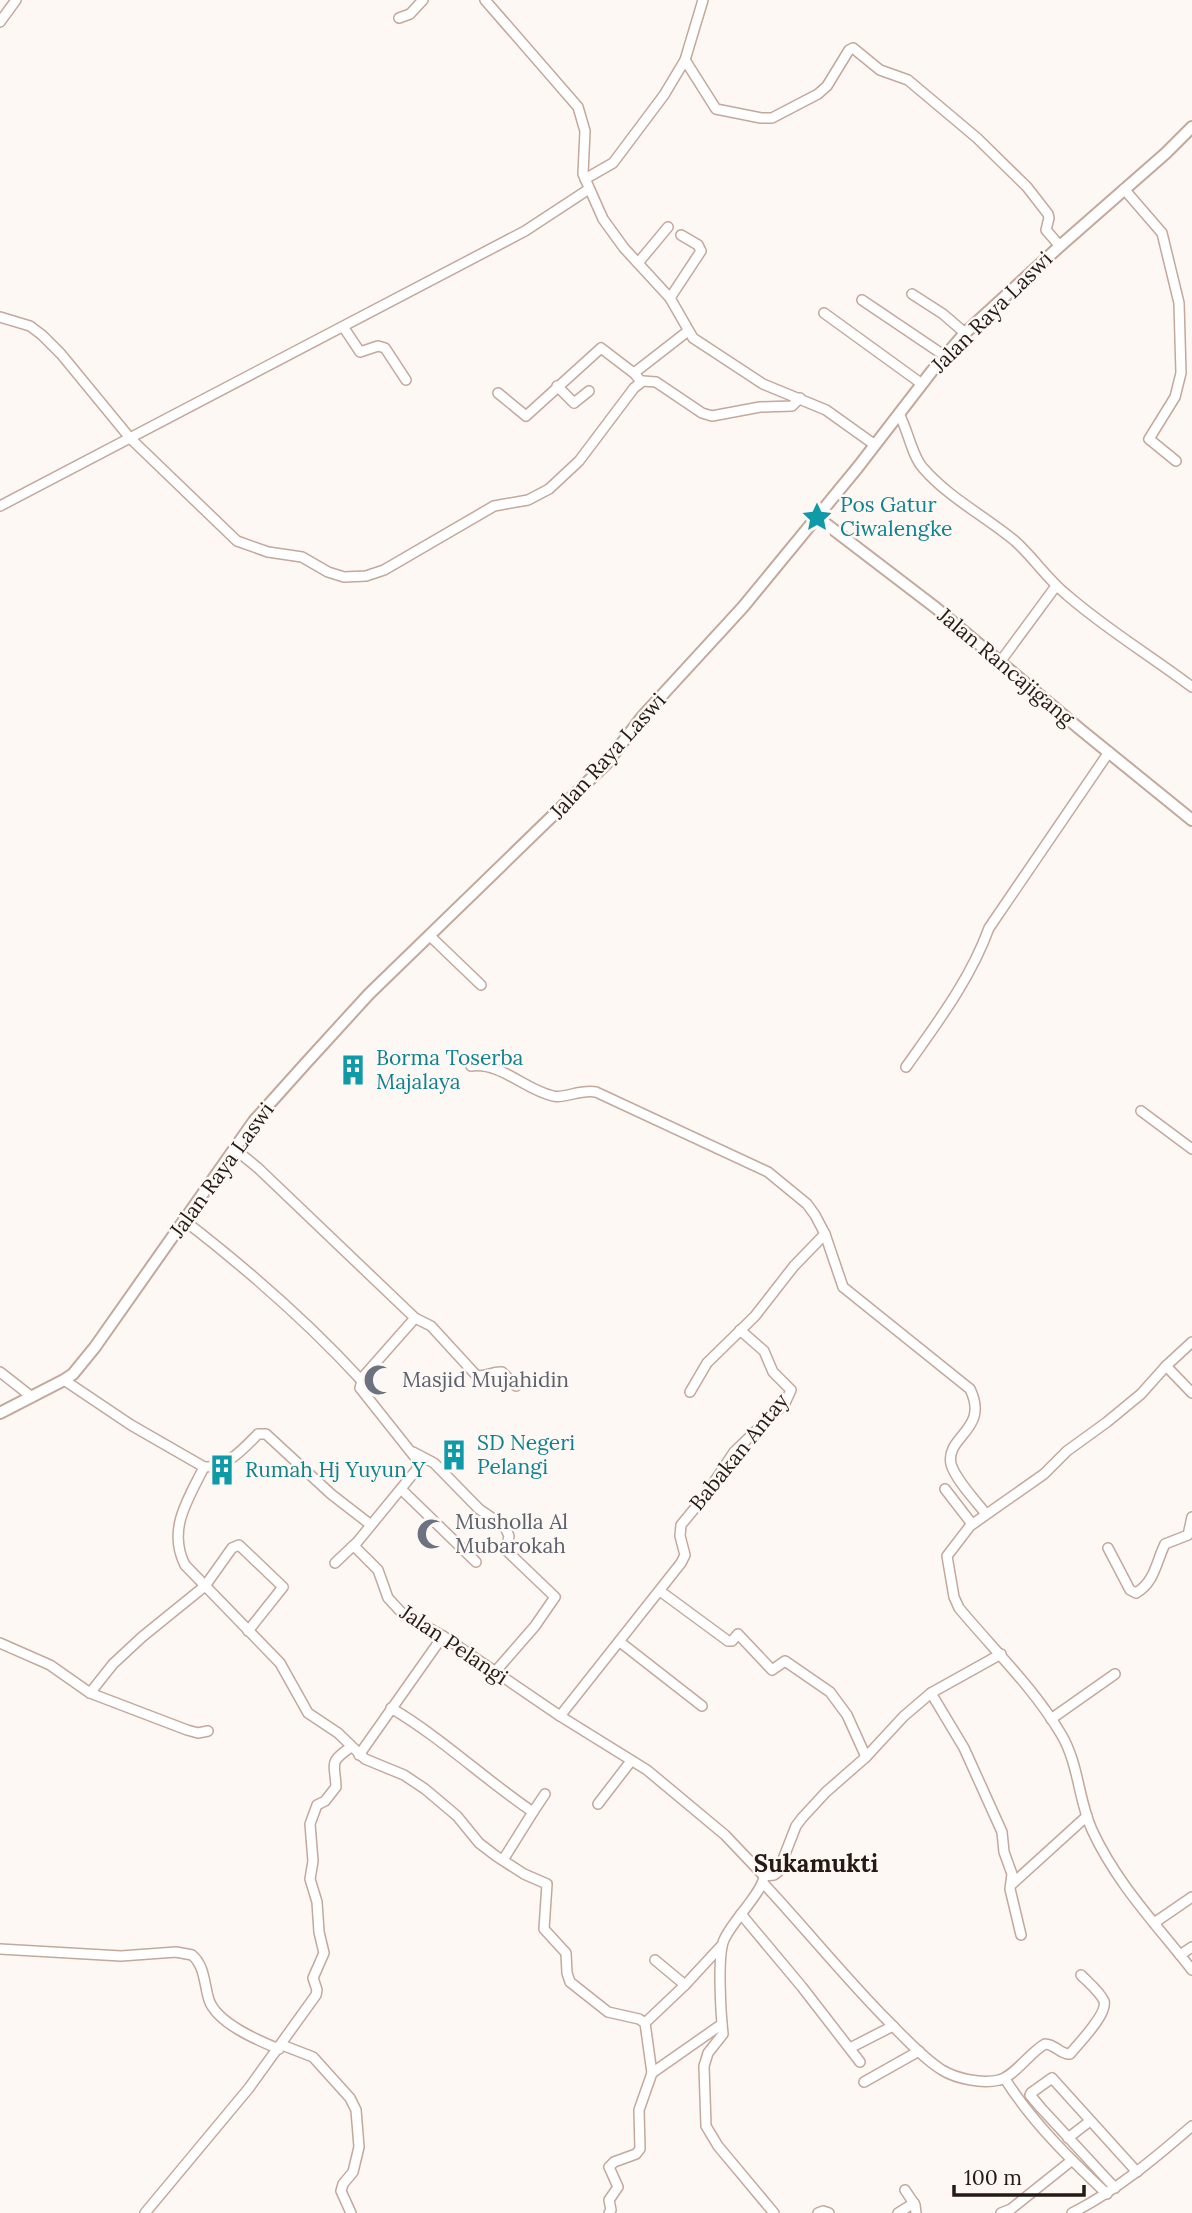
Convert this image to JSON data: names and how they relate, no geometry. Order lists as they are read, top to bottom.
{
  "streets": {
    "main road": ["Jalan Raya Laswi", "Jalan Rancajigang"],
    "street": ["Babakan Antay", "Jalan Pelangi"]
  },
  "crossings": [
    ["Jalan Raya Laswi", "Jalan Rancajigang"],
    ["Babakan Antay", "Jalan Pelangi"]
  ],
  "districts": ["Sukamukti"],
  "places": {
    "place": ["Pos Gatur Ciwalengke"],
    "building": ["Borma Toserba Majalaya", "SD Negeri Pelangi", "Rumah Hj Yuyun Y"],
    "mosque": ["Masjid Mujahidin", "Musholla Al Mubarokah"]
  },
  "scale_bar": "100 m"
}
